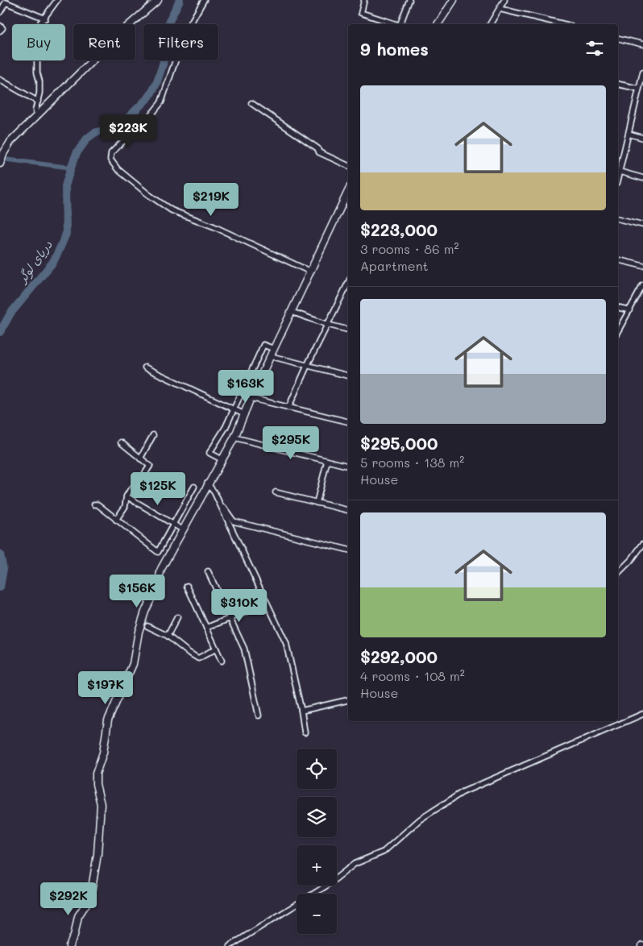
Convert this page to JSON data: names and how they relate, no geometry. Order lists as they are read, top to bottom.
{
  "water": ["دریای لوگر"],
  "page": {
    "chip": ["Buy", "Rent", "Filters"],
    "heading": "9 homes",
    "list": [
      {
        "name": "$223,000",
        "note": "3 rooms · 86 m² · Apartment"
      },
      {
        "name": "$295,000",
        "note": "5 rooms · 138 m² · House"
      },
      {
        "name": "$292,000",
        "note": "4 rooms · 108 m² · House"
      }
    ],
    "price": [
      "$223K",
      "$219K",
      "$163K",
      "$295K",
      "$125K",
      "$156K",
      "$310K",
      "$197K",
      "$292K"
    ],
    "map_buttons": ["+", "−"]
  }
}
